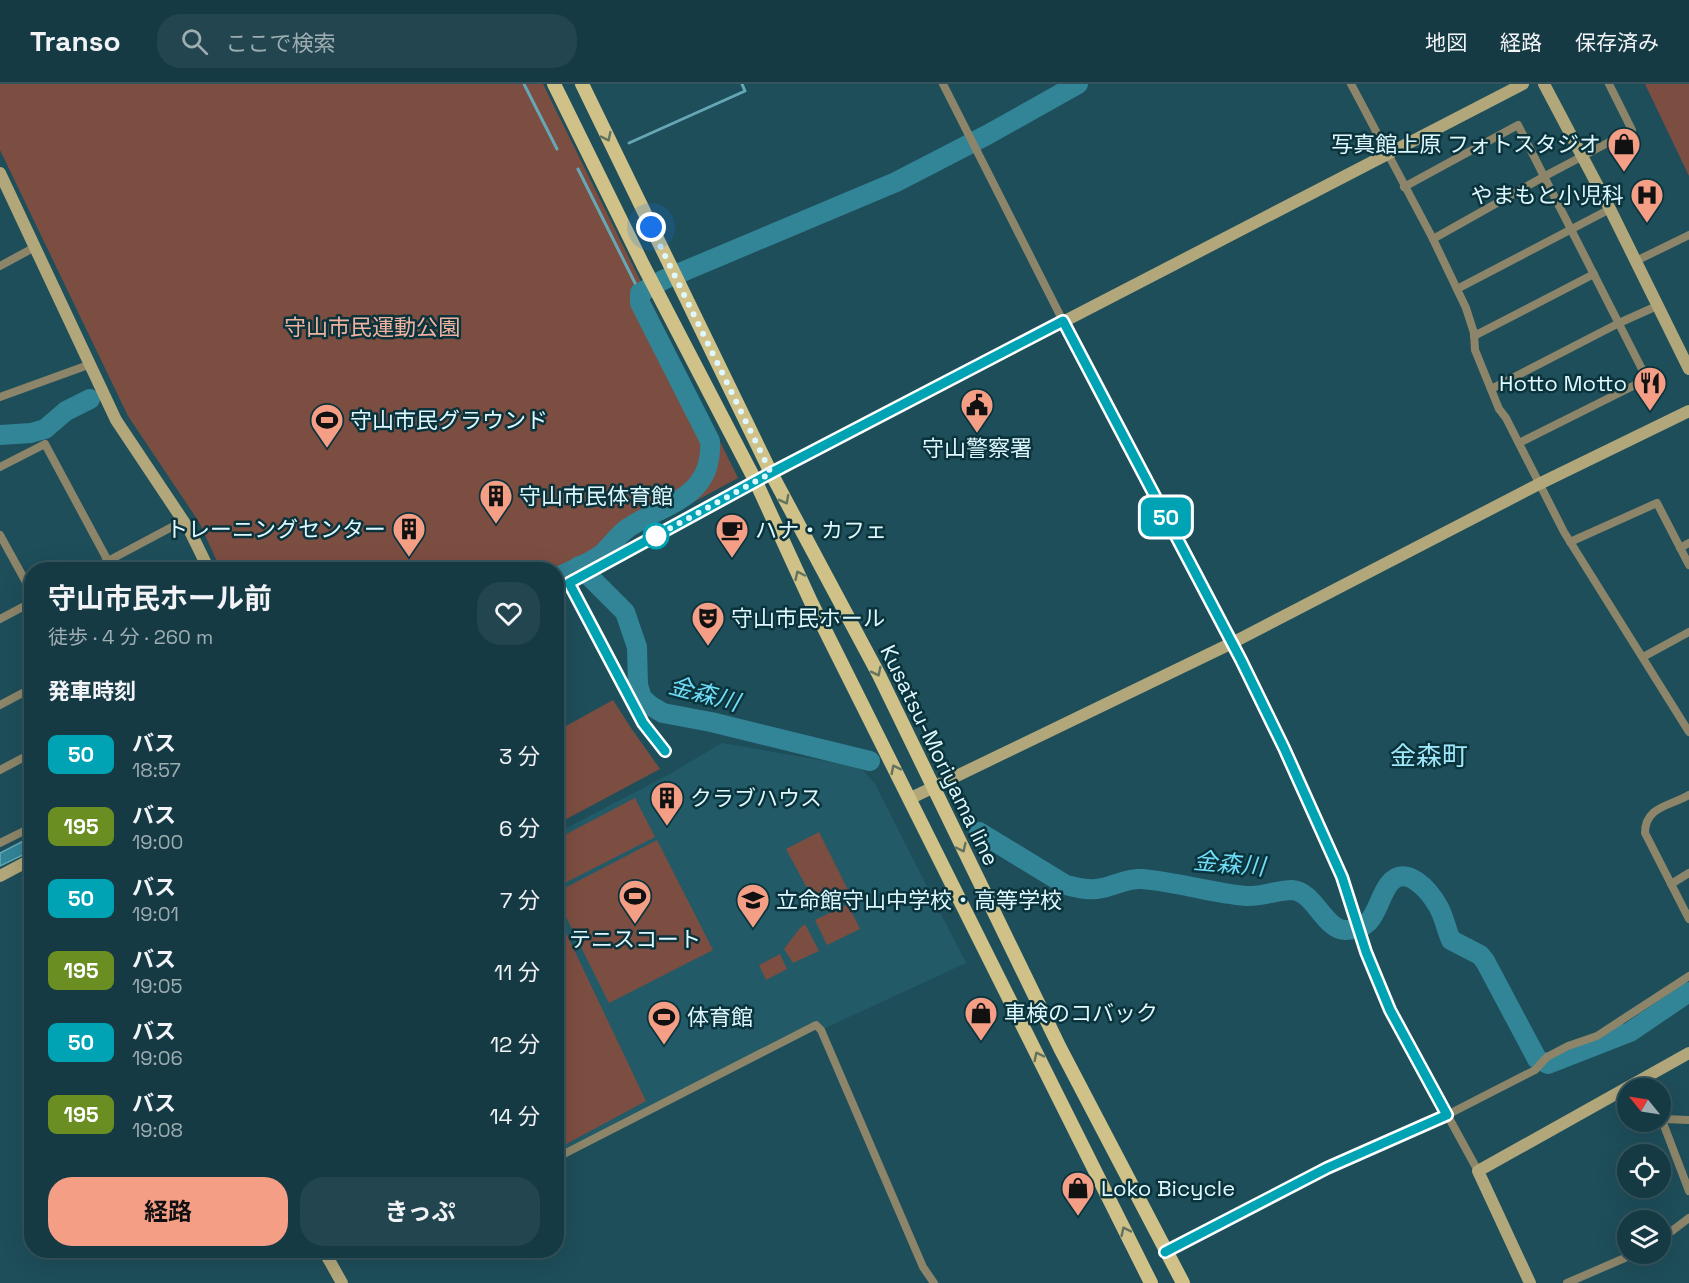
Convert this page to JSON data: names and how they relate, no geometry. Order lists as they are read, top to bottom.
{
  "streets": {
    "main road": ["Kusatsu-Moriyama line"]
  },
  "districts": ["金森町"],
  "water": ["金森川"],
  "parks": ["守山市民運動公園"],
  "places": {
    "shop": ["写真館上原 フォトスタジオ", "車検のコバック", "Loko Bicycle"],
    "hospital": ["やまもと小児科"],
    "restaurant": ["Hotto Motto"],
    "public building": ["守山警察署"],
    "sports": ["守山市民グラウンド", "テニスコート", "体育館"],
    "building": ["守山市民体育館", "トレーニングセンター", "クラブハウス"],
    "cafe": ["ハナ・カフェ"],
    "theatre": ["守山市民ホール"],
    "school or university": ["立命館守山中学校・高等学校"]
  },
  "lines": ["bus line 50"],
  "north": "top left",
  "page": {
    "header": "Transo",
    "search": "ここで検索",
    "nav": ["地図", "経路", "保存済み"],
    "on_map": "50",
    "heading": [
      ["守山市民ホール前", "徒歩 · 4 分 · 260 m"],
      "発車時刻"
    ],
    "list": [
      {
        "mark": "50",
        "name": "バス",
        "note": "18:57",
        "value": "3 分"
      },
      {
        "mark": "195",
        "name": "バス",
        "note": "19:00",
        "value": "6 分"
      },
      {
        "mark": "50",
        "name": "バス",
        "note": "19:01",
        "value": "7 分"
      },
      {
        "mark": "195",
        "name": "バス",
        "note": "19:05",
        "value": "11 分"
      },
      {
        "mark": "50",
        "name": "バス",
        "note": "19:06",
        "value": "12 分"
      },
      {
        "mark": "195",
        "name": "バス",
        "note": "19:08",
        "value": "14 分"
      }
    ],
    "buttons": ["経路", "きっぷ"]
  }
}
